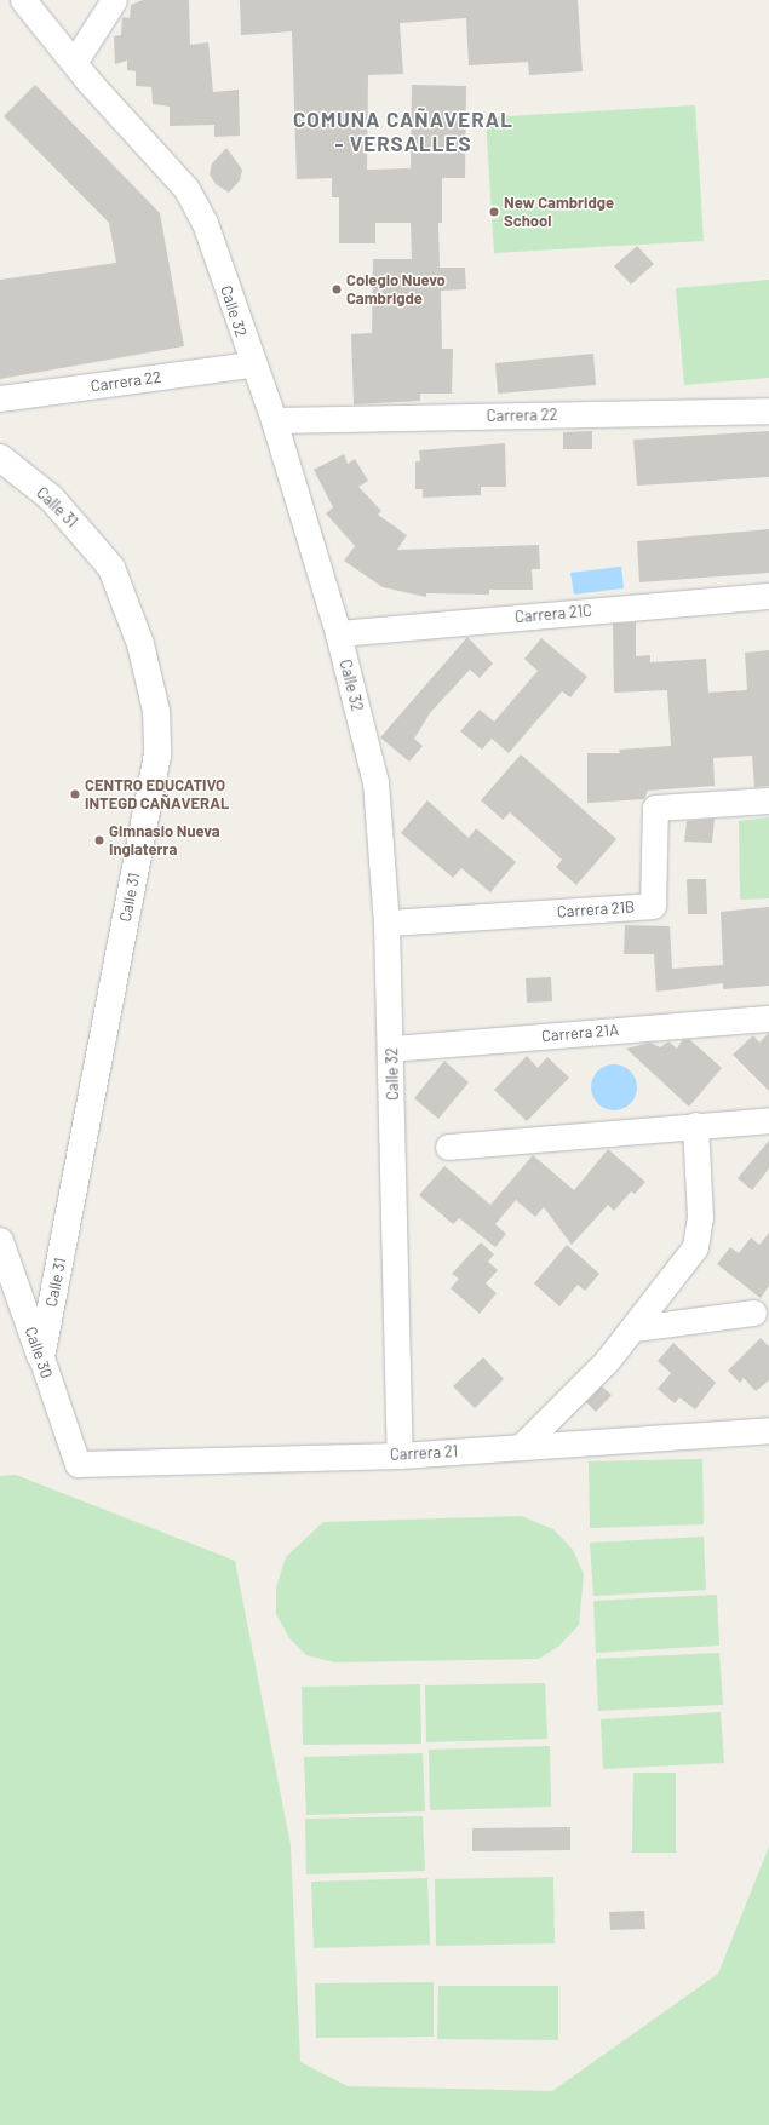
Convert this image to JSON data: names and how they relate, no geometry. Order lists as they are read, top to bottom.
{
  "streets": {
    "street": [
      "Calle 32",
      "Carrera 22",
      "Calle 31",
      "Carrera 21C",
      "Carrera 21B",
      "Carrera 21A",
      "Calle 30",
      "Carrera 21"
    ]
  },
  "crossings": [
    ["Calle 32", "Carrera 22"],
    ["Calle 32", "Carrera 21C"],
    ["Calle 32", "Carrera 21B"],
    ["Calle 32", "Carrera 21A"],
    ["Calle 32", "Carrera 21"],
    ["Calle 31", "Calle 30"],
    ["Calle 30", "Carrera 21"]
  ],
  "districts": ["COMUNA CAÑAVERAL - VERSALLES"],
  "places": [
    "New Cambridge School",
    "Colegio Nuevo Cambrigde",
    "CENTRO EDUCATIVO INTEGD CAÑAVERAL",
    "Gimnasio Nueva Inglaterra"
  ]
}
